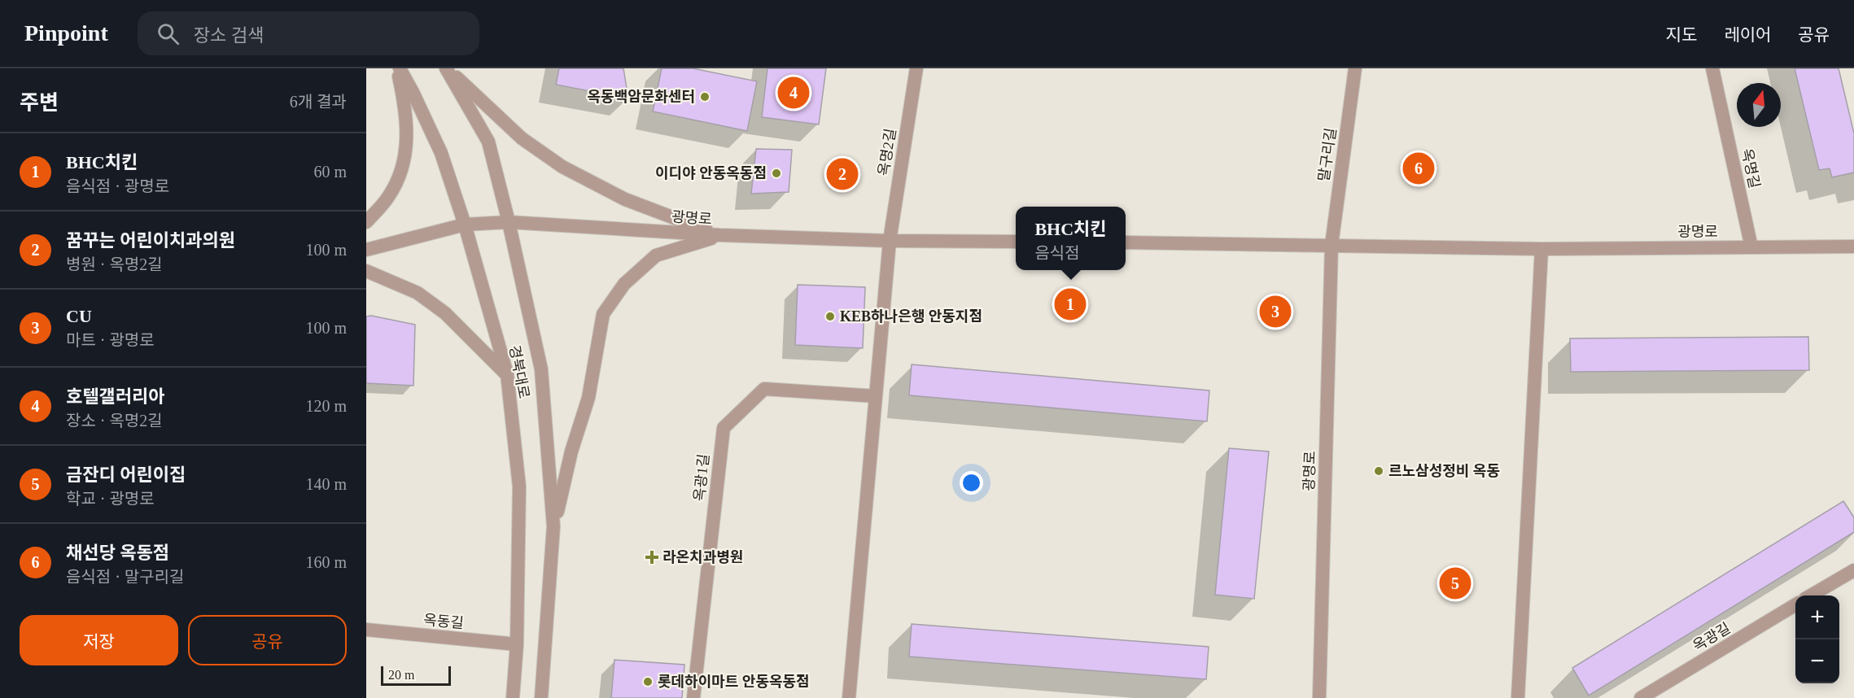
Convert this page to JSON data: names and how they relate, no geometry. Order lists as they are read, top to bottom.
{
  "streets": {
    "street": [
      "옥명2길",
      "말구리길",
      "옥명길",
      "광명로",
      "경북대로",
      "옥광1길",
      "옥동길",
      "옥광길"
    ]
  },
  "crossings": [
    ["옥명2길", "광명로"],
    ["말구리길", "광명로"],
    ["옥명길", "광명로"],
    ["광명로", "경북대로"],
    ["경북대로", "옥동길"]
  ],
  "places": {
    "other": [
      "옥동백암문화센터",
      "이디야 안동옥동점",
      "KEB하나은행 안동지점",
      "르노삼성정비 옥동",
      "롯데하이마트 안동옥동점"
    ],
    "health": ["라온치과병원"]
  },
  "scale_bar": "20 m",
  "north": "top",
  "page": {
    "header": "Pinpoint",
    "search": "장소 검색",
    "nav": ["지도", "레이어", "공유"],
    "heading": ["주변", "6개 결과"],
    "pins": [
      "4",
      "6",
      "2",
      "1",
      "3",
      "5"
    ],
    "list": [
      {
        "mark": "1",
        "name": "BHC치킨",
        "note": "음식점 · 광명로",
        "value": "60 m"
      },
      {
        "mark": "2",
        "name": "꿈꾸는 어린이치과의원",
        "note": "병원 · 옥명2길",
        "value": "100 m"
      },
      {
        "mark": "3",
        "name": "CU",
        "note": "마트 · 광명로",
        "value": "100 m"
      },
      {
        "mark": "4",
        "name": "호텔갤러리아",
        "note": "장소 · 옥명2길",
        "value": "120 m"
      },
      {
        "mark": "5",
        "name": "금잔디 어린이집",
        "note": "학교 · 광명로",
        "value": "140 m"
      },
      {
        "mark": "6",
        "name": "채선당 옥동점",
        "note": "음식점 · 말구리길",
        "value": "160 m"
      }
    ],
    "popup": ["BHC치킨", "음식점"],
    "map_buttons": ["+", "−"],
    "buttons": ["저장", "공유"],
    "scale": "20 m"
  }
}
